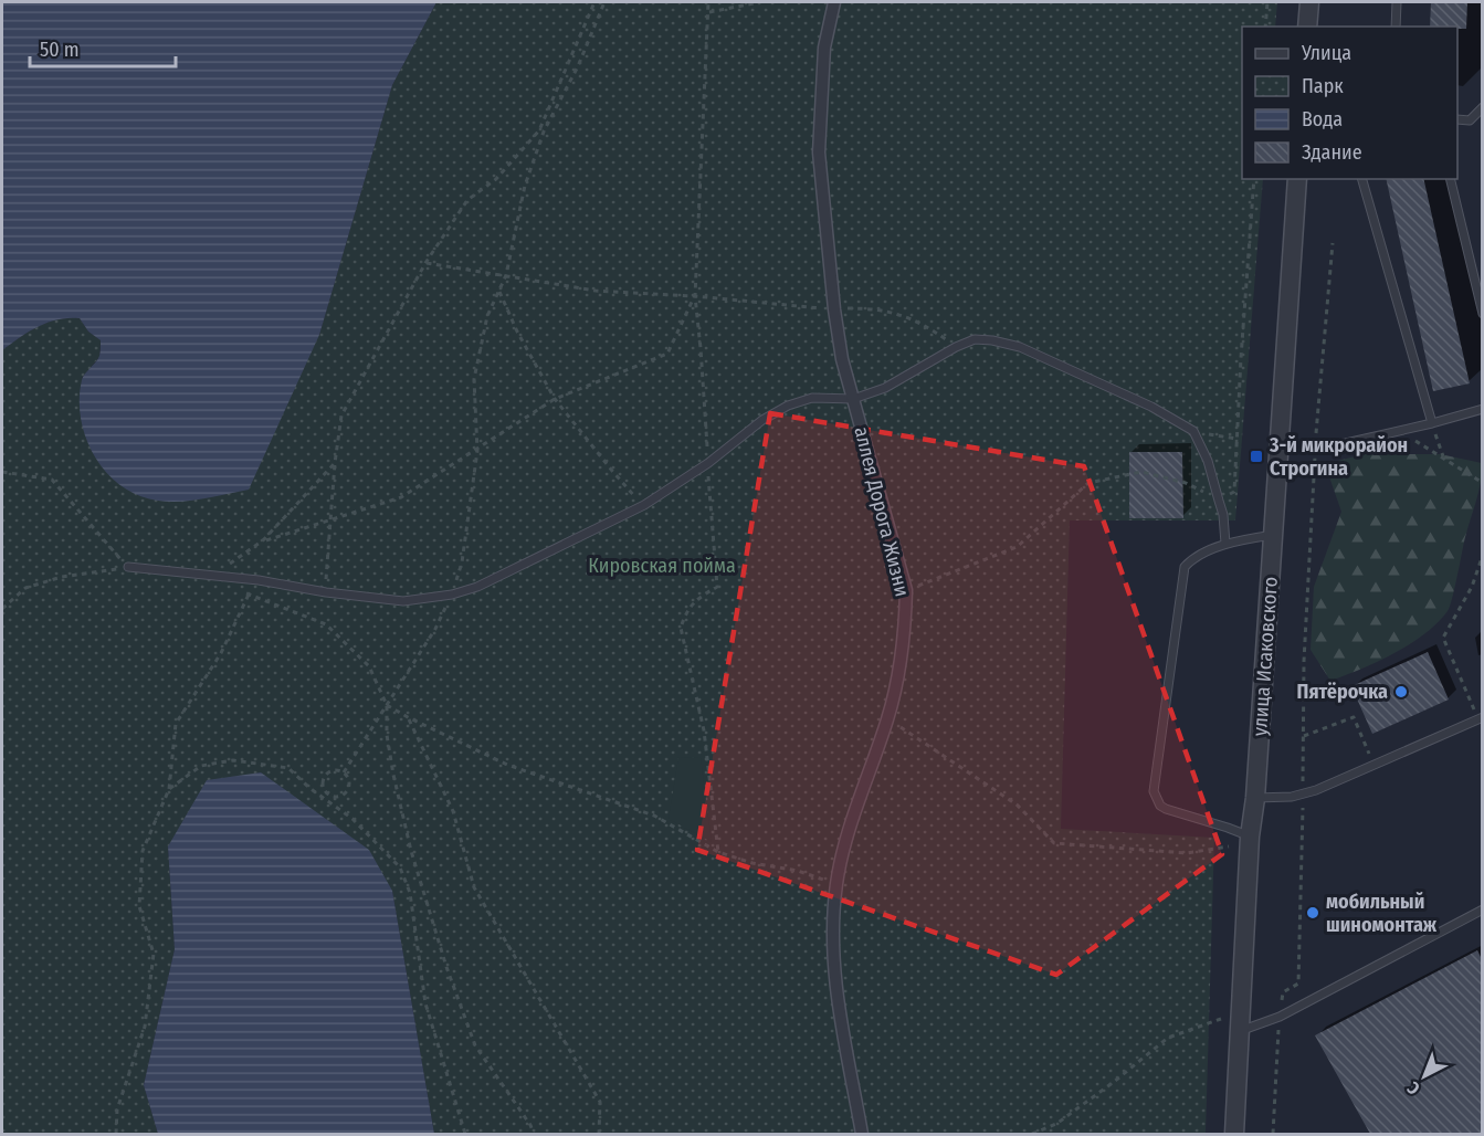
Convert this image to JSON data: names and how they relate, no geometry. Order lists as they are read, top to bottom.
{
  "streets": {
    "street": ["аллея Дорога Жизни", "улица Исаковского"]
  },
  "parks": ["Кировская пойма"],
  "places": {
    "transit": ["3-й микрорайон Строгина"],
    "other": ["Пятёрочка", "мобильный шиномонтаж"]
  },
  "legend": [
    "Улица",
    "Парк",
    "Вода",
    "Здание"
  ],
  "scale_bar": "50 m",
  "north": "bottom left"
}
